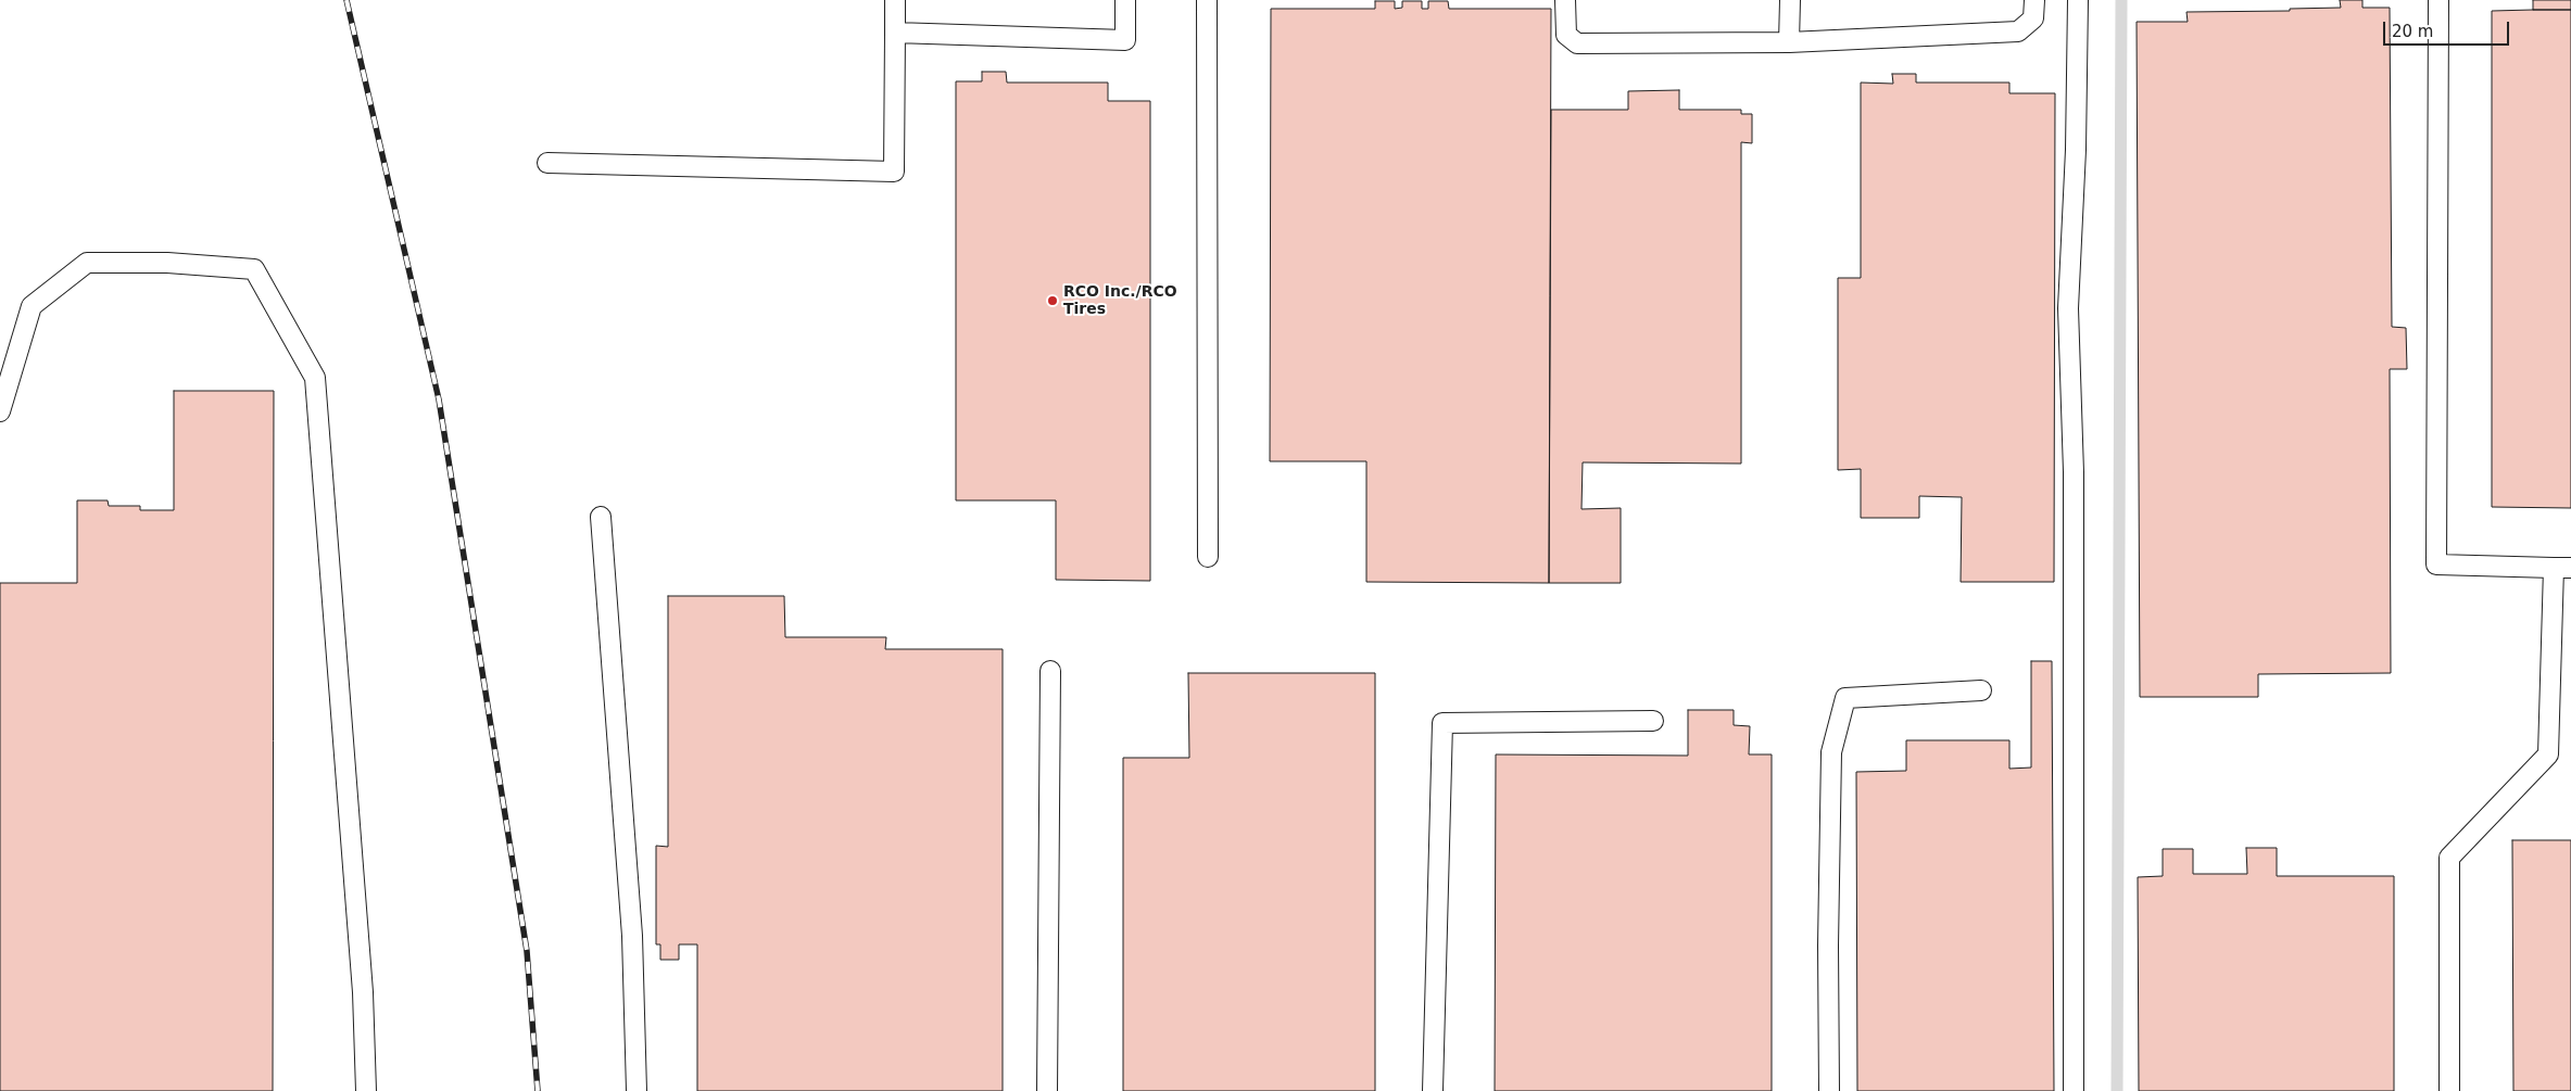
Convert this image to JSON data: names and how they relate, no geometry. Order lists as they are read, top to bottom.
{
  "places": ["RCO Inc./RCO Tires"],
  "scale_bar": "20 m"
}
